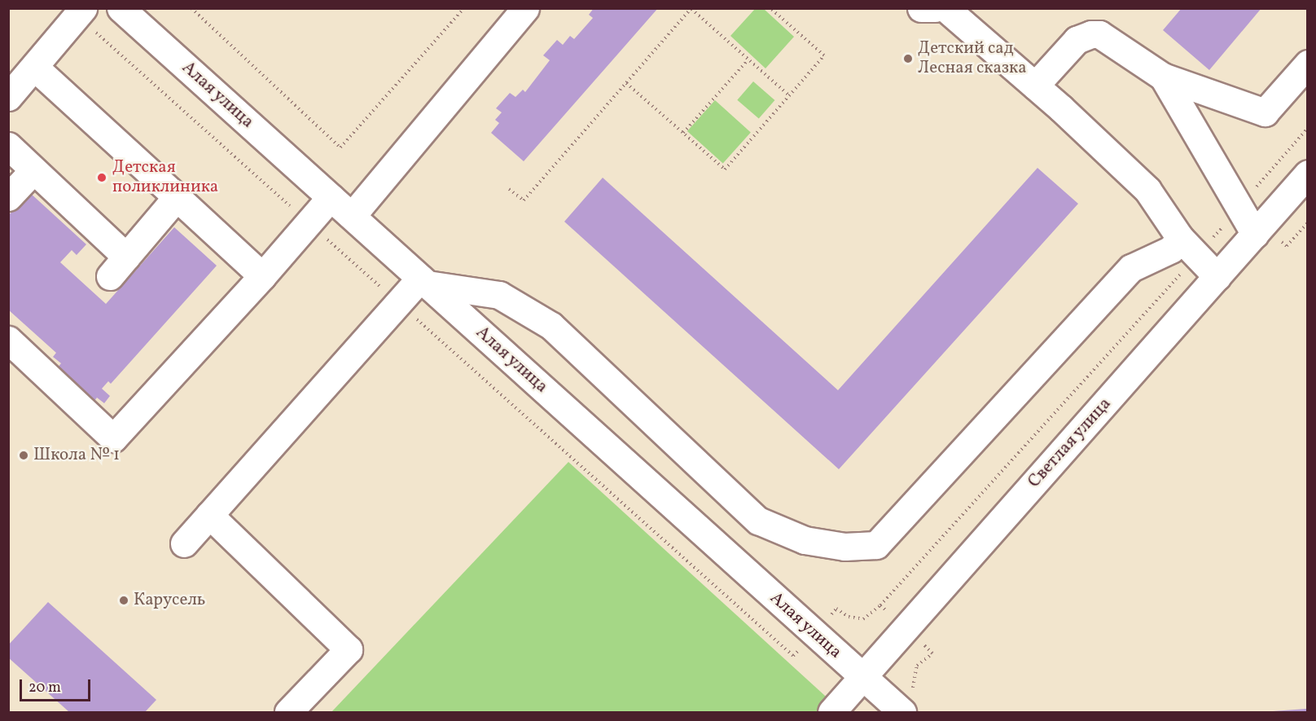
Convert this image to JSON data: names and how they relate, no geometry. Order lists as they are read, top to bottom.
{
  "streets": {
    "main road": ["Алая улица", "Светлая улица"]
  },
  "crossings": [
    ["Алая улица", "Светлая улица"]
  ],
  "places": [
    "Детский сад Лесная сказка",
    "Детская поликлиника",
    "Школа № 1",
    "Карусель"
  ],
  "scale_bar": "20 m"
}
